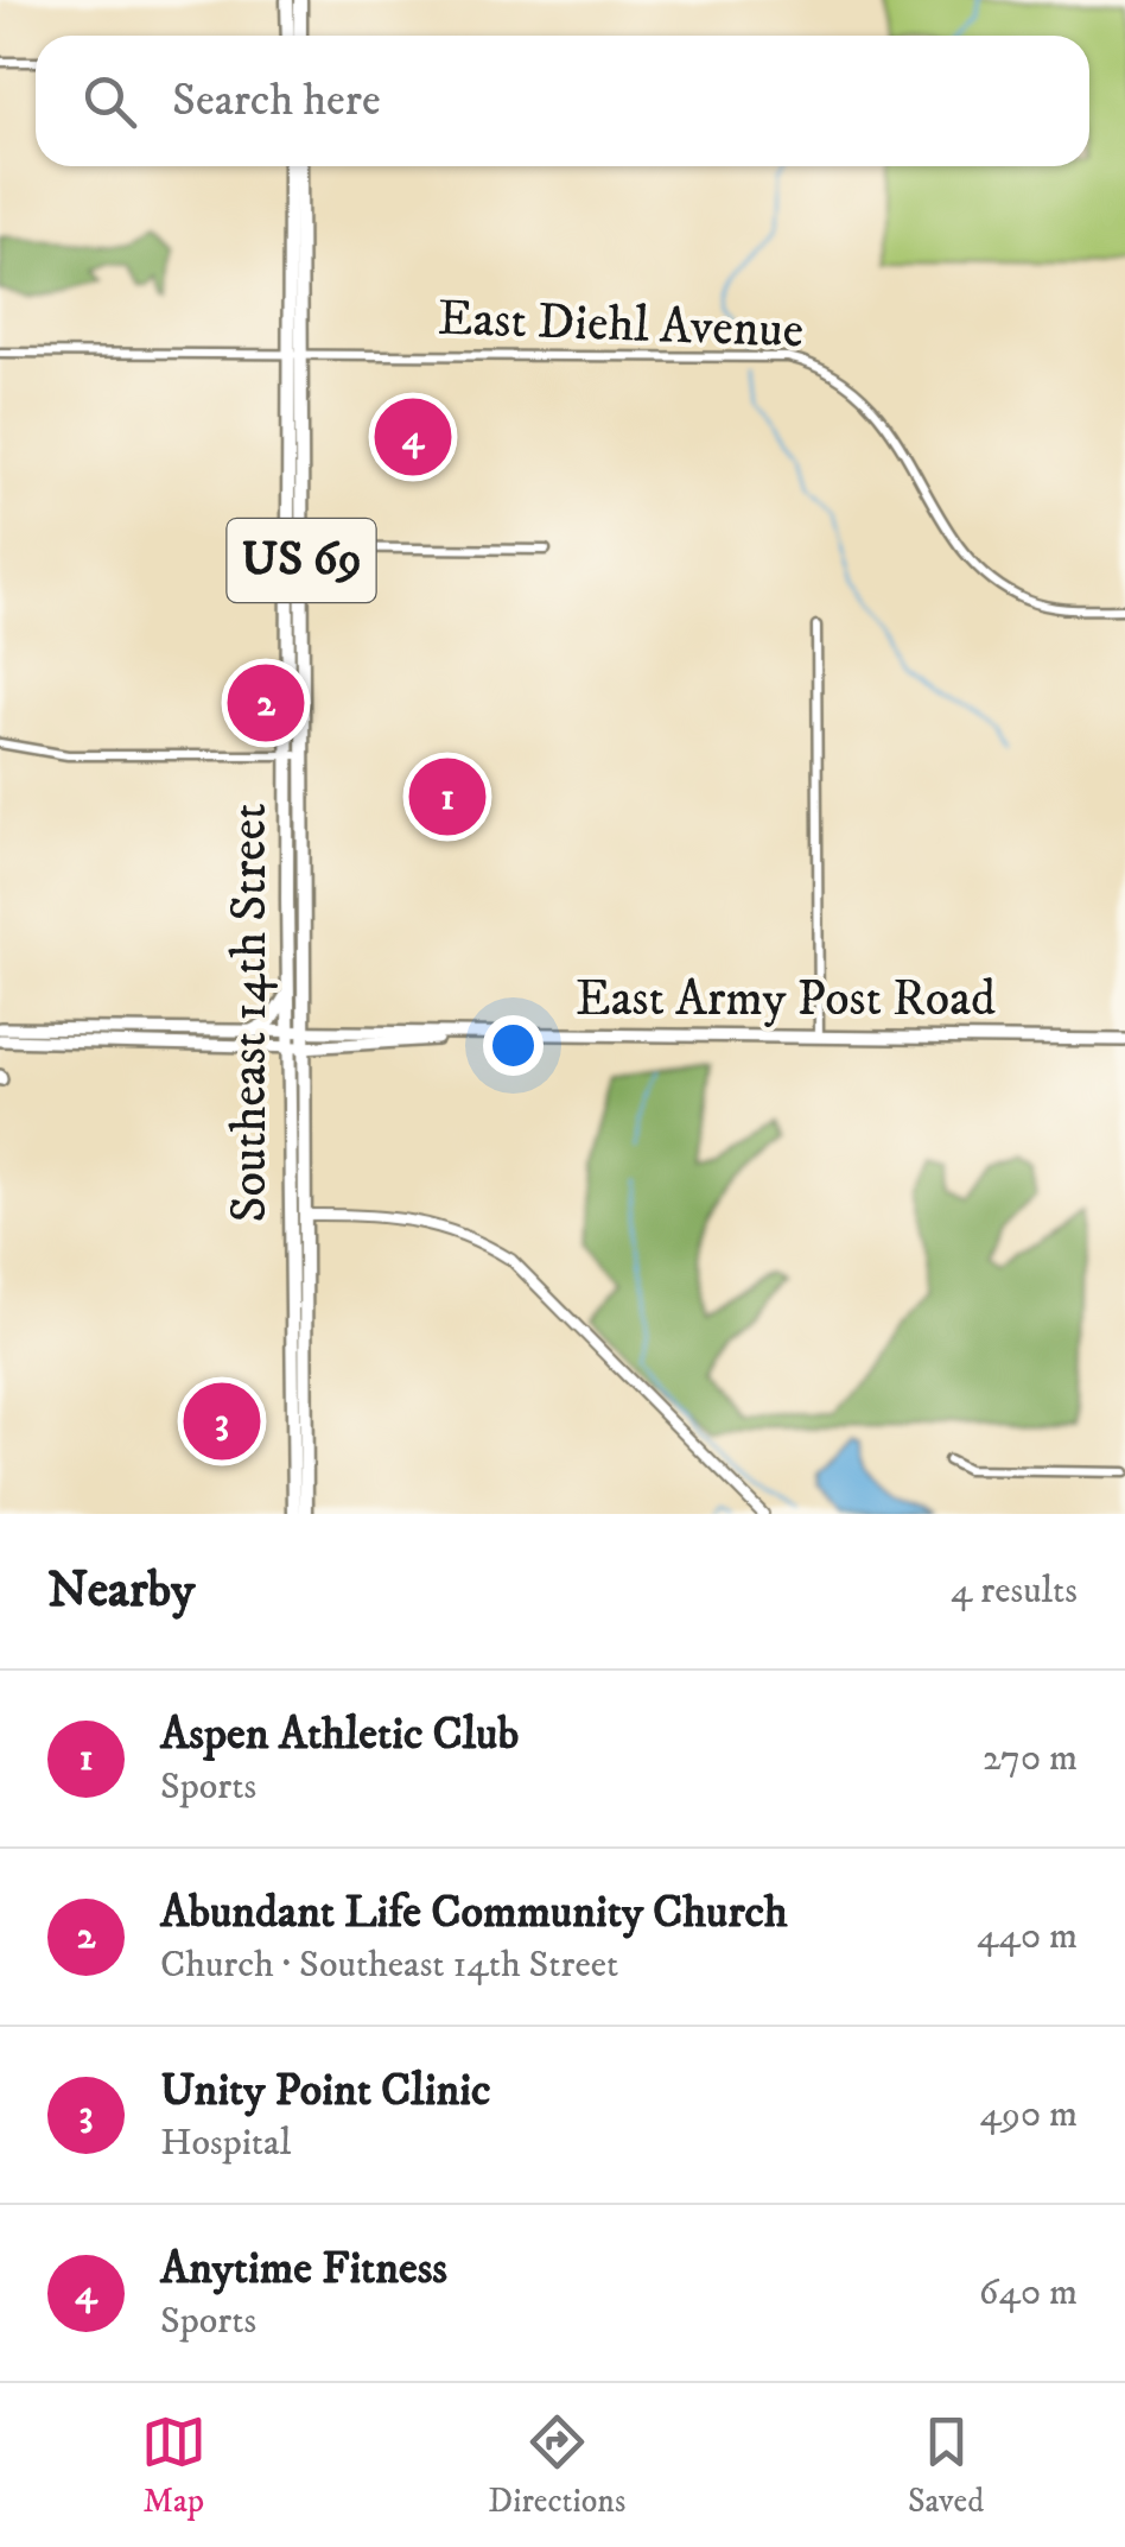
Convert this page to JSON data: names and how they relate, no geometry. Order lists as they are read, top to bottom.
{
  "streets": {
    "main road": ["US 69", "East Army Post Road", "Southeast 14th Street"],
    "street": ["East Diehl Avenue"]
  },
  "crossings": [
    ["East Diehl Avenue", "Southeast 14th Street"],
    ["East Army Post Road", "Southeast 14th Street"]
  ],
  "page": {
    "search": "Search here",
    "pins": [
      "4",
      "2",
      "1",
      "3"
    ],
    "heading": ["Nearby", "4 results"],
    "list": [
      {
        "mark": "1",
        "name": "Aspen Athletic Club",
        "note": "Sports",
        "value": "270 m"
      },
      {
        "mark": "2",
        "name": "Abundant Life Community Church",
        "note": "Church · Southeast 14th Street",
        "value": "440 m"
      },
      {
        "mark": "3",
        "name": "Unity Point Clinic",
        "note": "Hospital",
        "value": "490 m"
      },
      {
        "mark": "4",
        "name": "Anytime Fitness",
        "note": "Sports",
        "value": "640 m"
      }
    ],
    "nav": ["Map", "Directions", "Saved"]
  }
}
